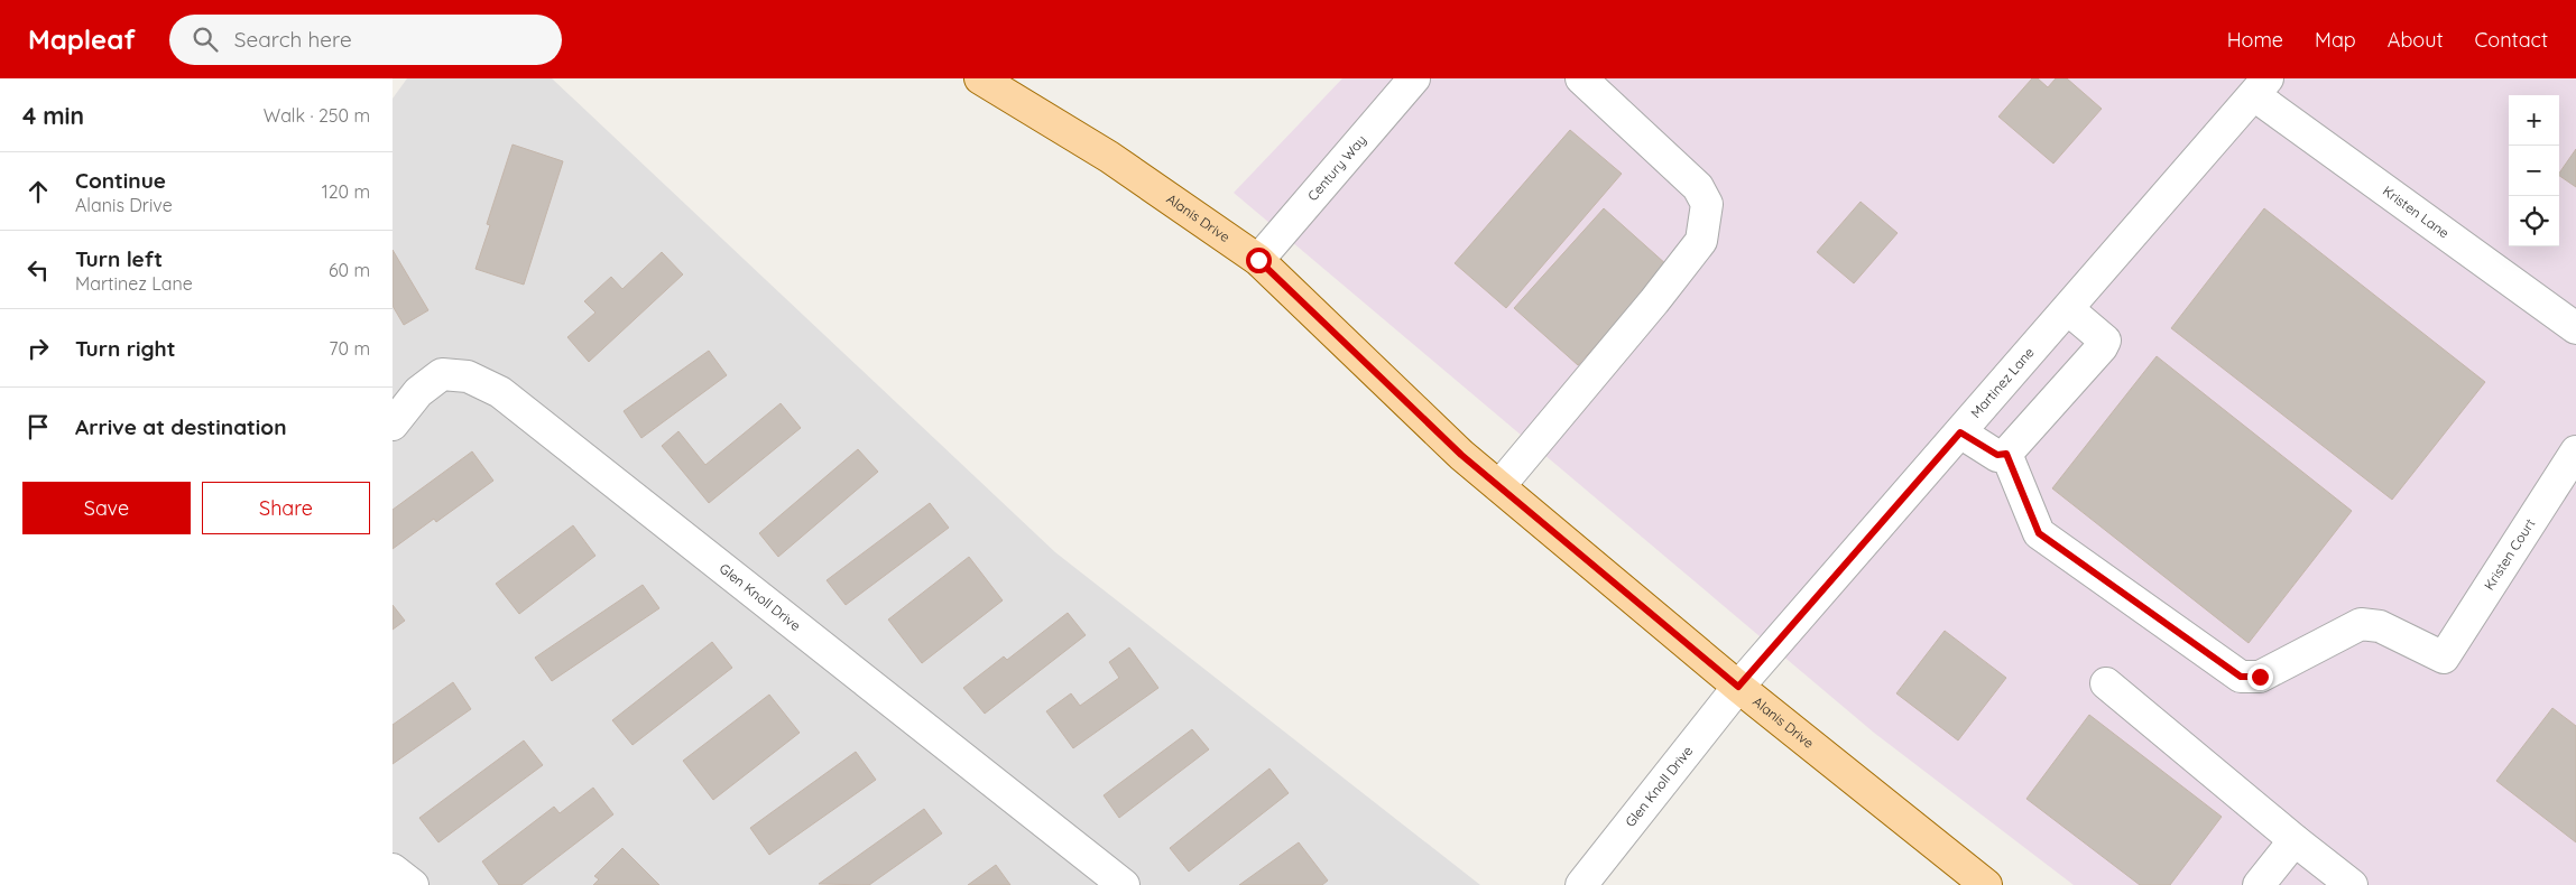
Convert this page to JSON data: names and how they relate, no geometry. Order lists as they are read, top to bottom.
{
  "streets": {
    "main road": ["Alanis Drive"],
    "street": [
      "Century Way",
      "Kristen Lane",
      "Martinez Lane",
      "Kristen Court",
      "Glen Knoll Drive"
    ]
  },
  "crossings": [
    ["Century Way", "Alanis Drive"],
    ["Kristen Lane", "Martinez Lane"],
    ["Alanis Drive", "Martinez Lane"],
    ["Alanis Drive", "Glen Knoll Drive"],
    ["Martinez Lane", "Glen Knoll Drive"]
  ],
  "page": {
    "header": "Mapleaf",
    "search": "Search here",
    "nav": [
      "Home",
      "Map",
      "About",
      "Contact"
    ],
    "heading": ["4 min", "Walk · 250 m"],
    "map_buttons": ["+", "−"],
    "list": [
      ["Continue", "Alanis Drive", "120 m"],
      ["Turn left", "Martinez Lane", "60 m"],
      ["Turn right", "70 m"],
      "Arrive at destination"
    ],
    "buttons": ["Save", "Share"]
  }
}
